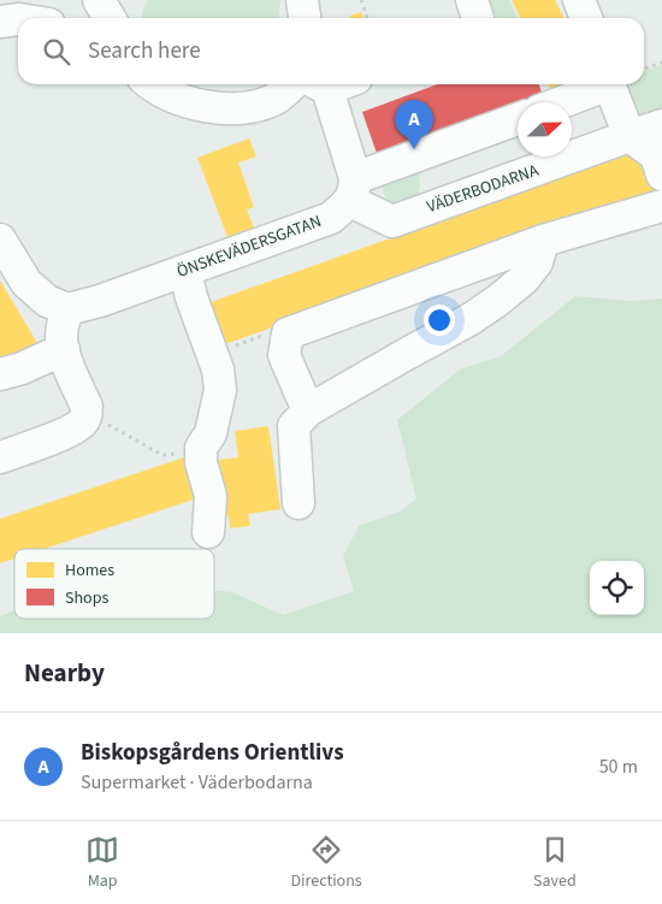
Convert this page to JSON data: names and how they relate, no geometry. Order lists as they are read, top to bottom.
{
  "streets": {
    "street": ["VÄDERBODARNA", "ÖNSKEVÄDERSGATAN"]
  },
  "crossings": [
    ["VÄDERBODARNA", "ÖNSKEVÄDERSGATAN"]
  ],
  "legend": ["Homes", "Shops"],
  "north": "right",
  "page": {
    "search": "Search here",
    "pins": "A",
    "heading": "Nearby",
    "list": [
      {
        "mark": "A",
        "name": "Biskopsgårdens Orientlivs",
        "note": "Supermarket · Väderbodarna",
        "value": "50 m"
      }
    ],
    "nav": ["Map", "Directions", "Saved"]
  }
}
